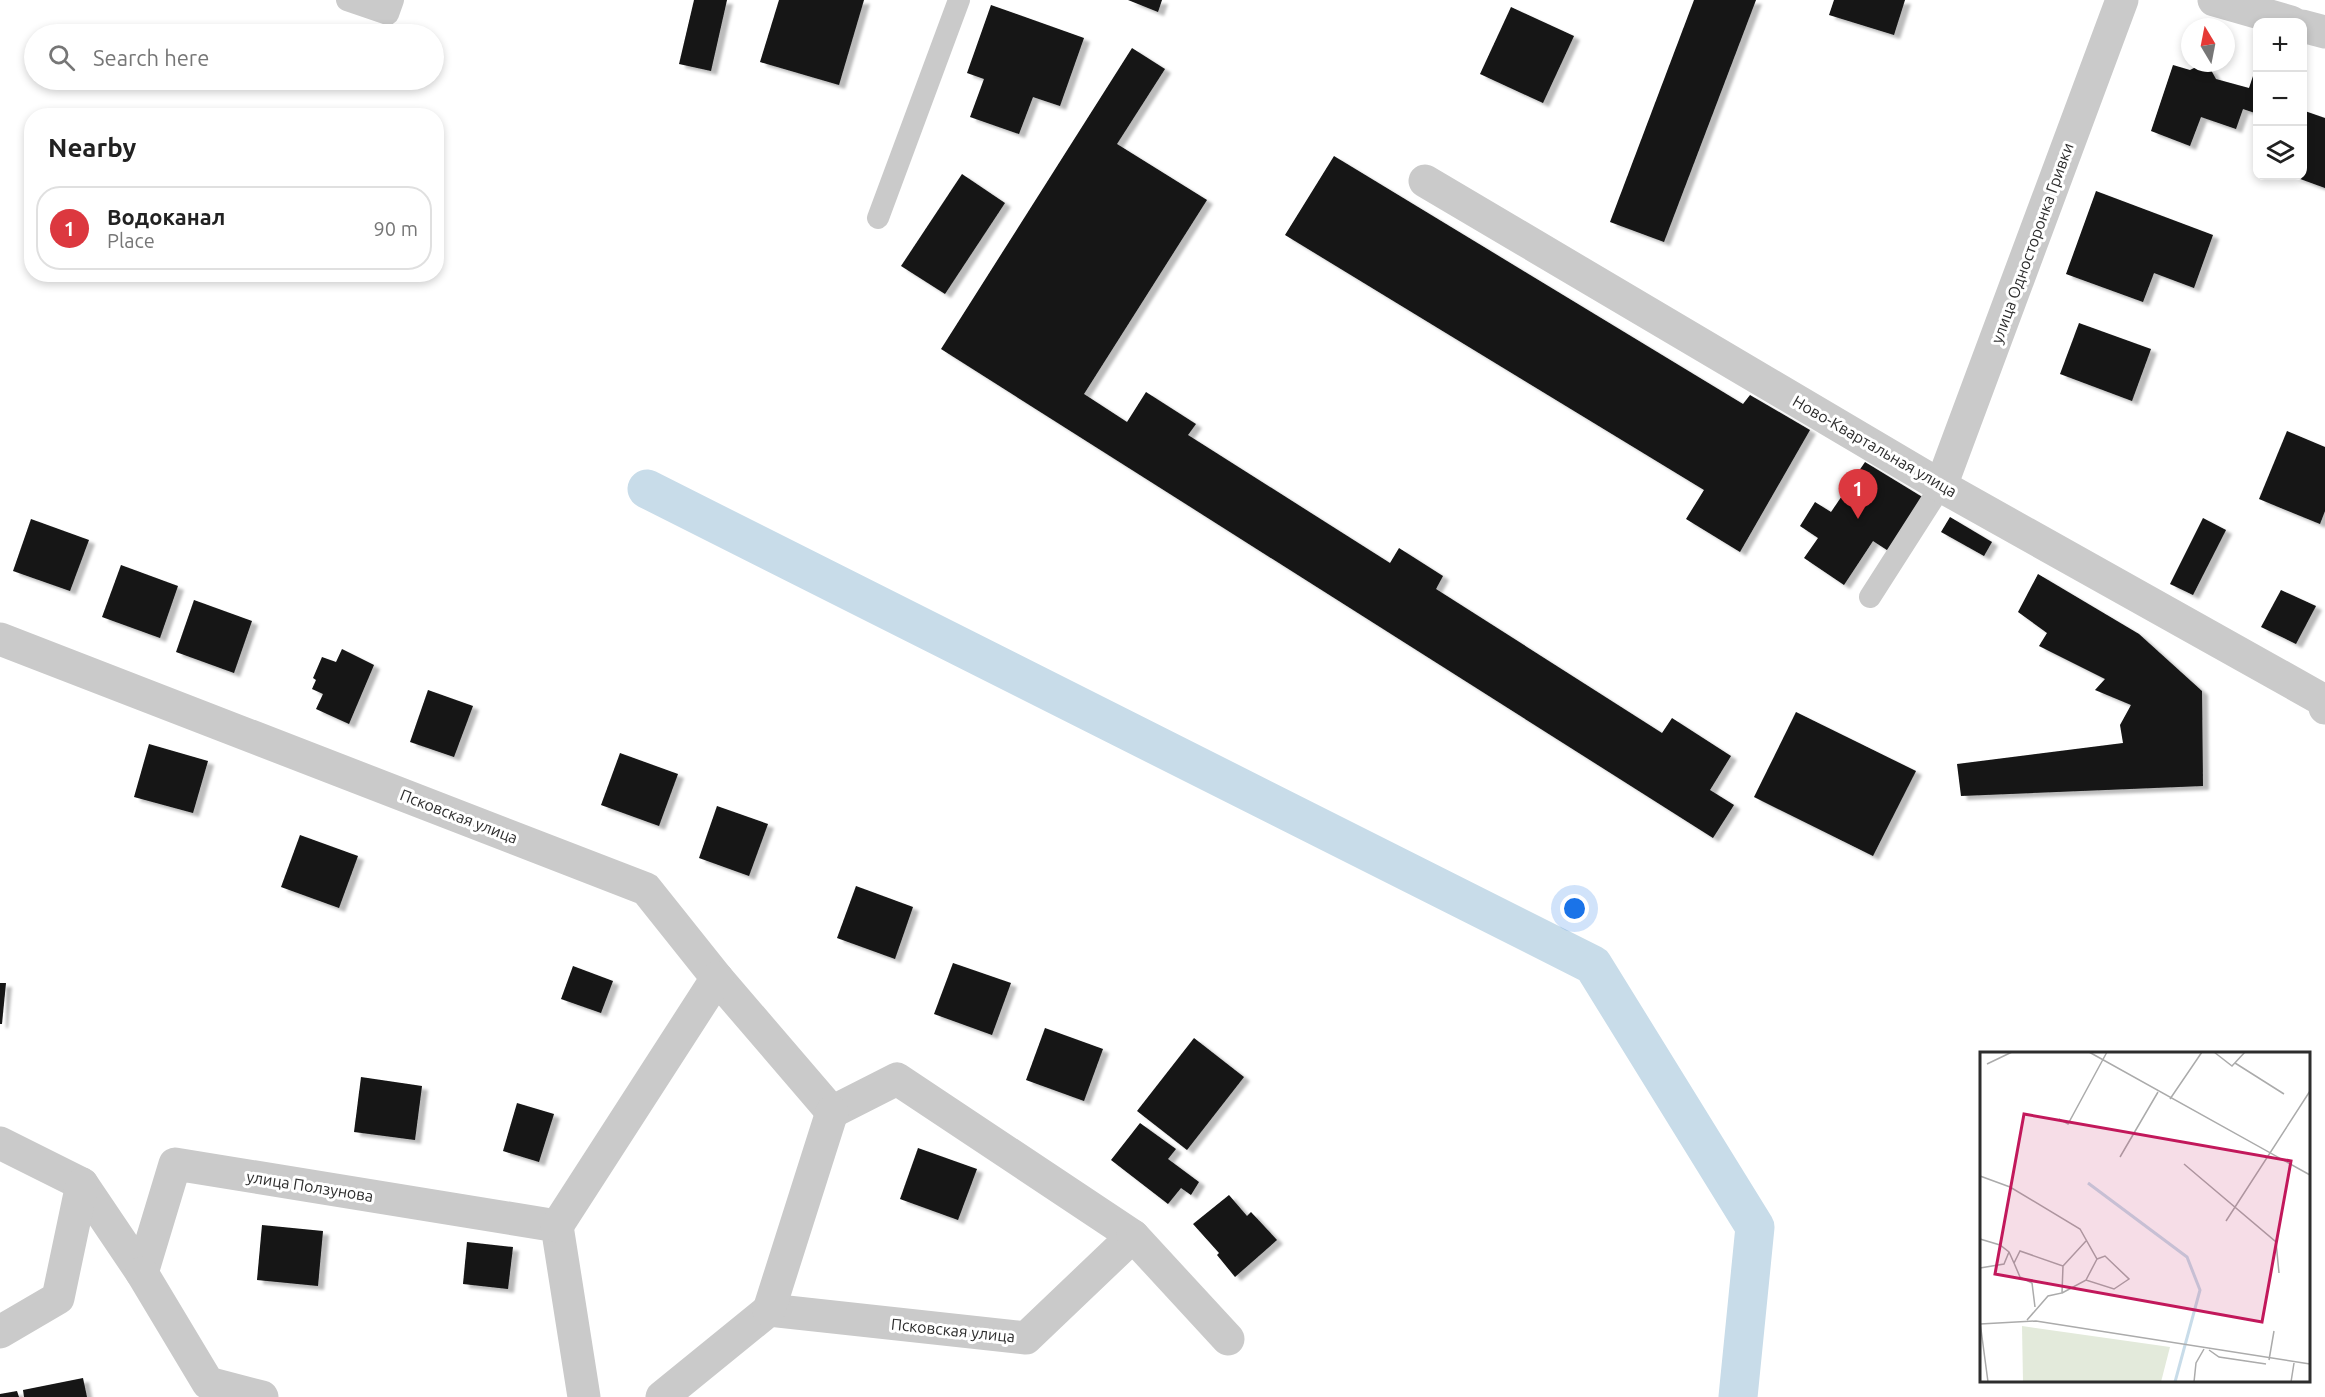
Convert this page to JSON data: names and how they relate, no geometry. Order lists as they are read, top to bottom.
{
  "streets": {
    "street": [
      "улица Односторонка Гривки",
      "Ново-Квартальная улица",
      "Псковская улица",
      "улица Ползунова"
    ]
  },
  "crossings": [
    ["улица Односторонка Гривки", "Ново-Квартальная улица"]
  ],
  "north": "top",
  "page": {
    "map_buttons": ["+", "−"],
    "search": "Search here",
    "heading": "Nearby",
    "list": [
      {
        "mark": "1",
        "name": "Водоканал",
        "note": "Place",
        "value": "90 m"
      }
    ],
    "pins": "1"
  }
}
